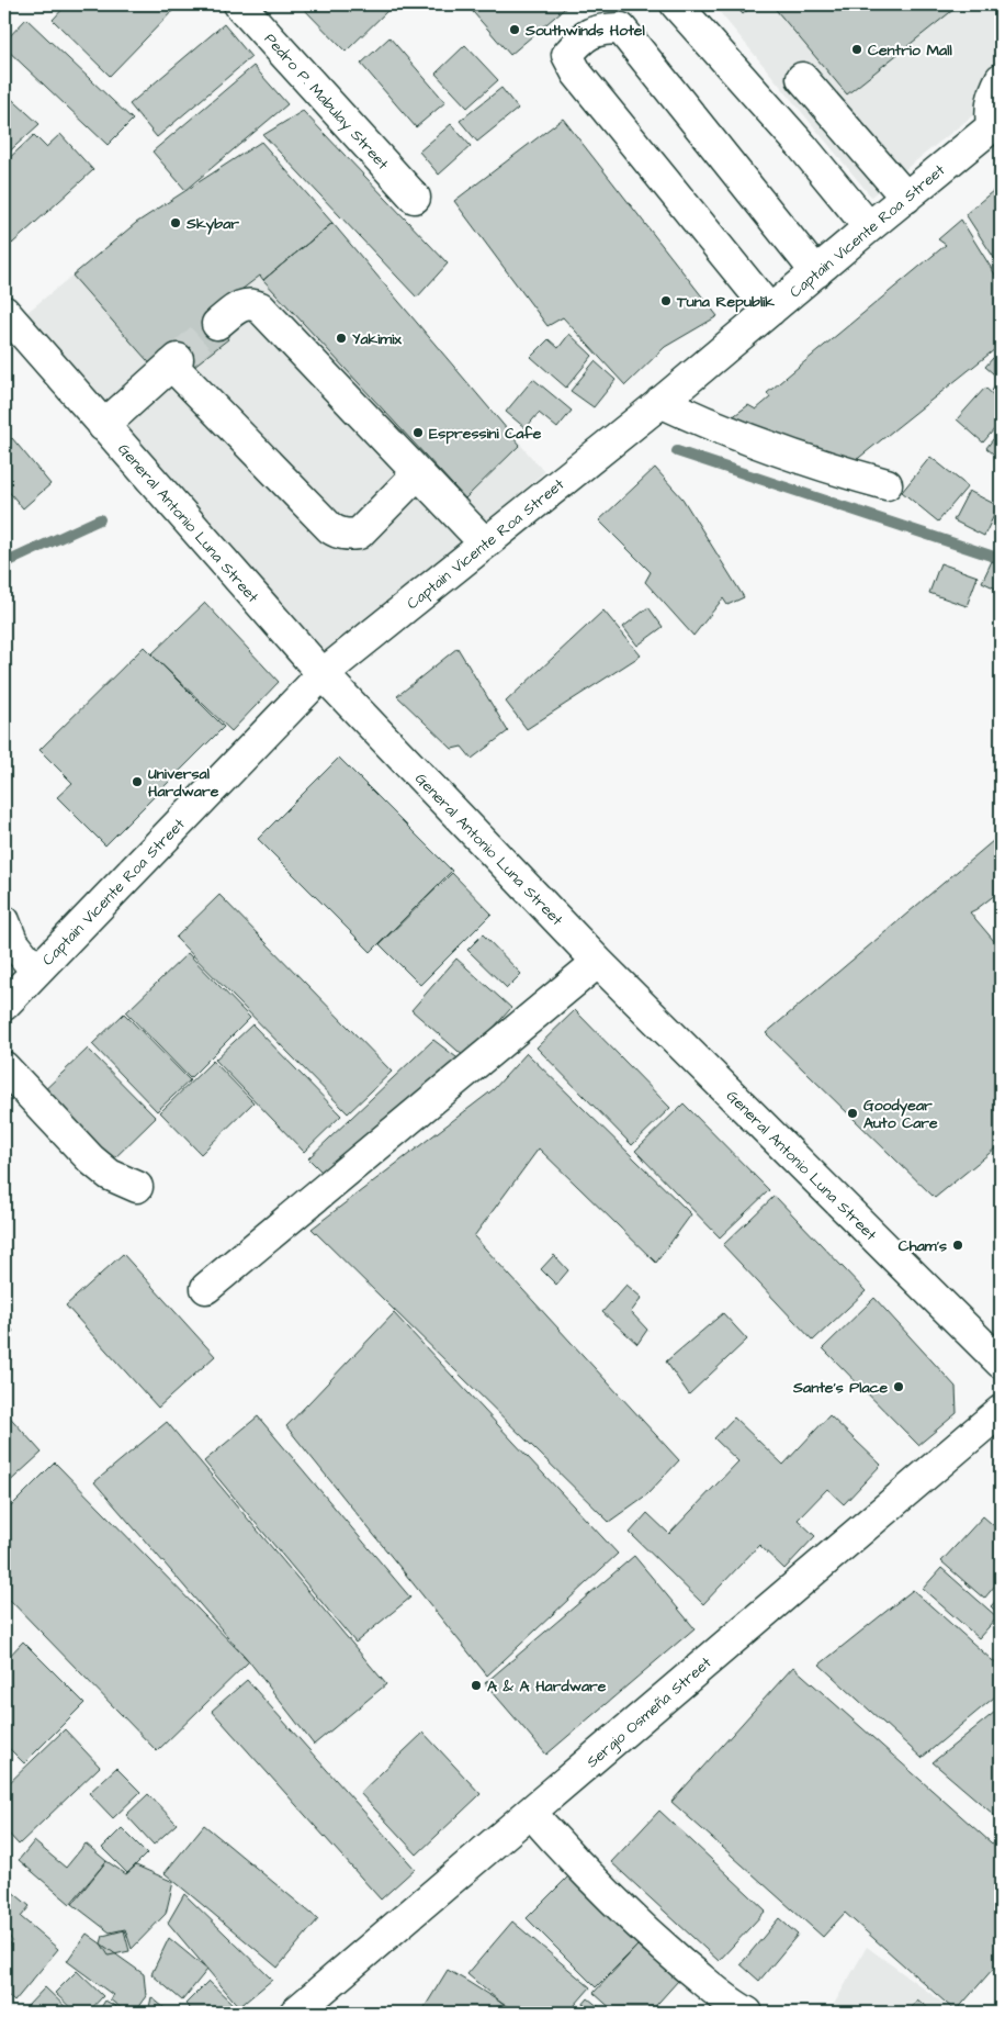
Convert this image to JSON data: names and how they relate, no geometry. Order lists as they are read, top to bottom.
{
  "streets": {
    "street": [
      "Pedro P. Mabulay Street",
      "Captain Vicente Roa Street",
      "General Antonio Luna Street",
      "Sergio Osmeña Street"
    ]
  },
  "crossings": [
    ["Captain Vicente Roa Street", "General Antonio Luna Street"]
  ],
  "places": [
    "Southwinds Hotel",
    "Centrio Mall",
    "Skybar",
    "Tuna Republik",
    "Yakimix",
    "Espressini Cafe",
    "Universal Hardware",
    "Goodyear Auto Care",
    "Cham’s",
    "Sante's Place",
    "A & A Hardware"
  ]
}
